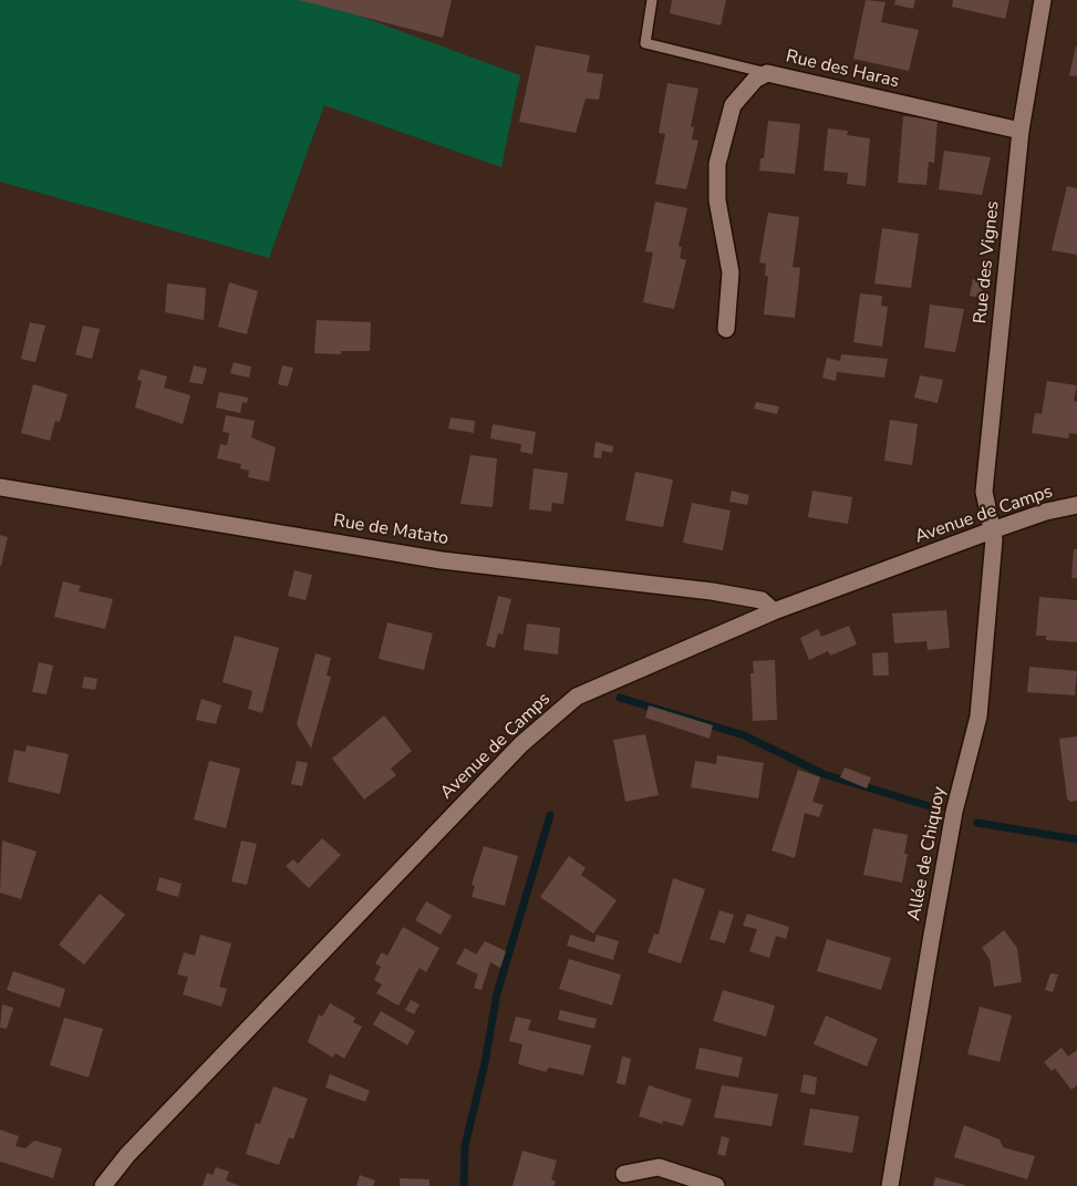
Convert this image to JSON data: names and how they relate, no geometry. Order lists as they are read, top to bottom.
{
  "streets": {
    "street": [
      "Rue des Haras",
      "Rue des Vignes",
      "Avenue de Camps",
      "Rue de Matato",
      "Allée de Chiquoy"
    ]
  },
  "crossings": [
    ["Rue des Haras", "Rue des Vignes"],
    ["Rue des Vignes", "Avenue de Camps"],
    ["Rue des Vignes", "Allée de Chiquoy"],
    ["Avenue de Camps", "Rue de Matato"],
    ["Avenue de Camps", "Allée de Chiquoy"]
  ]
}
